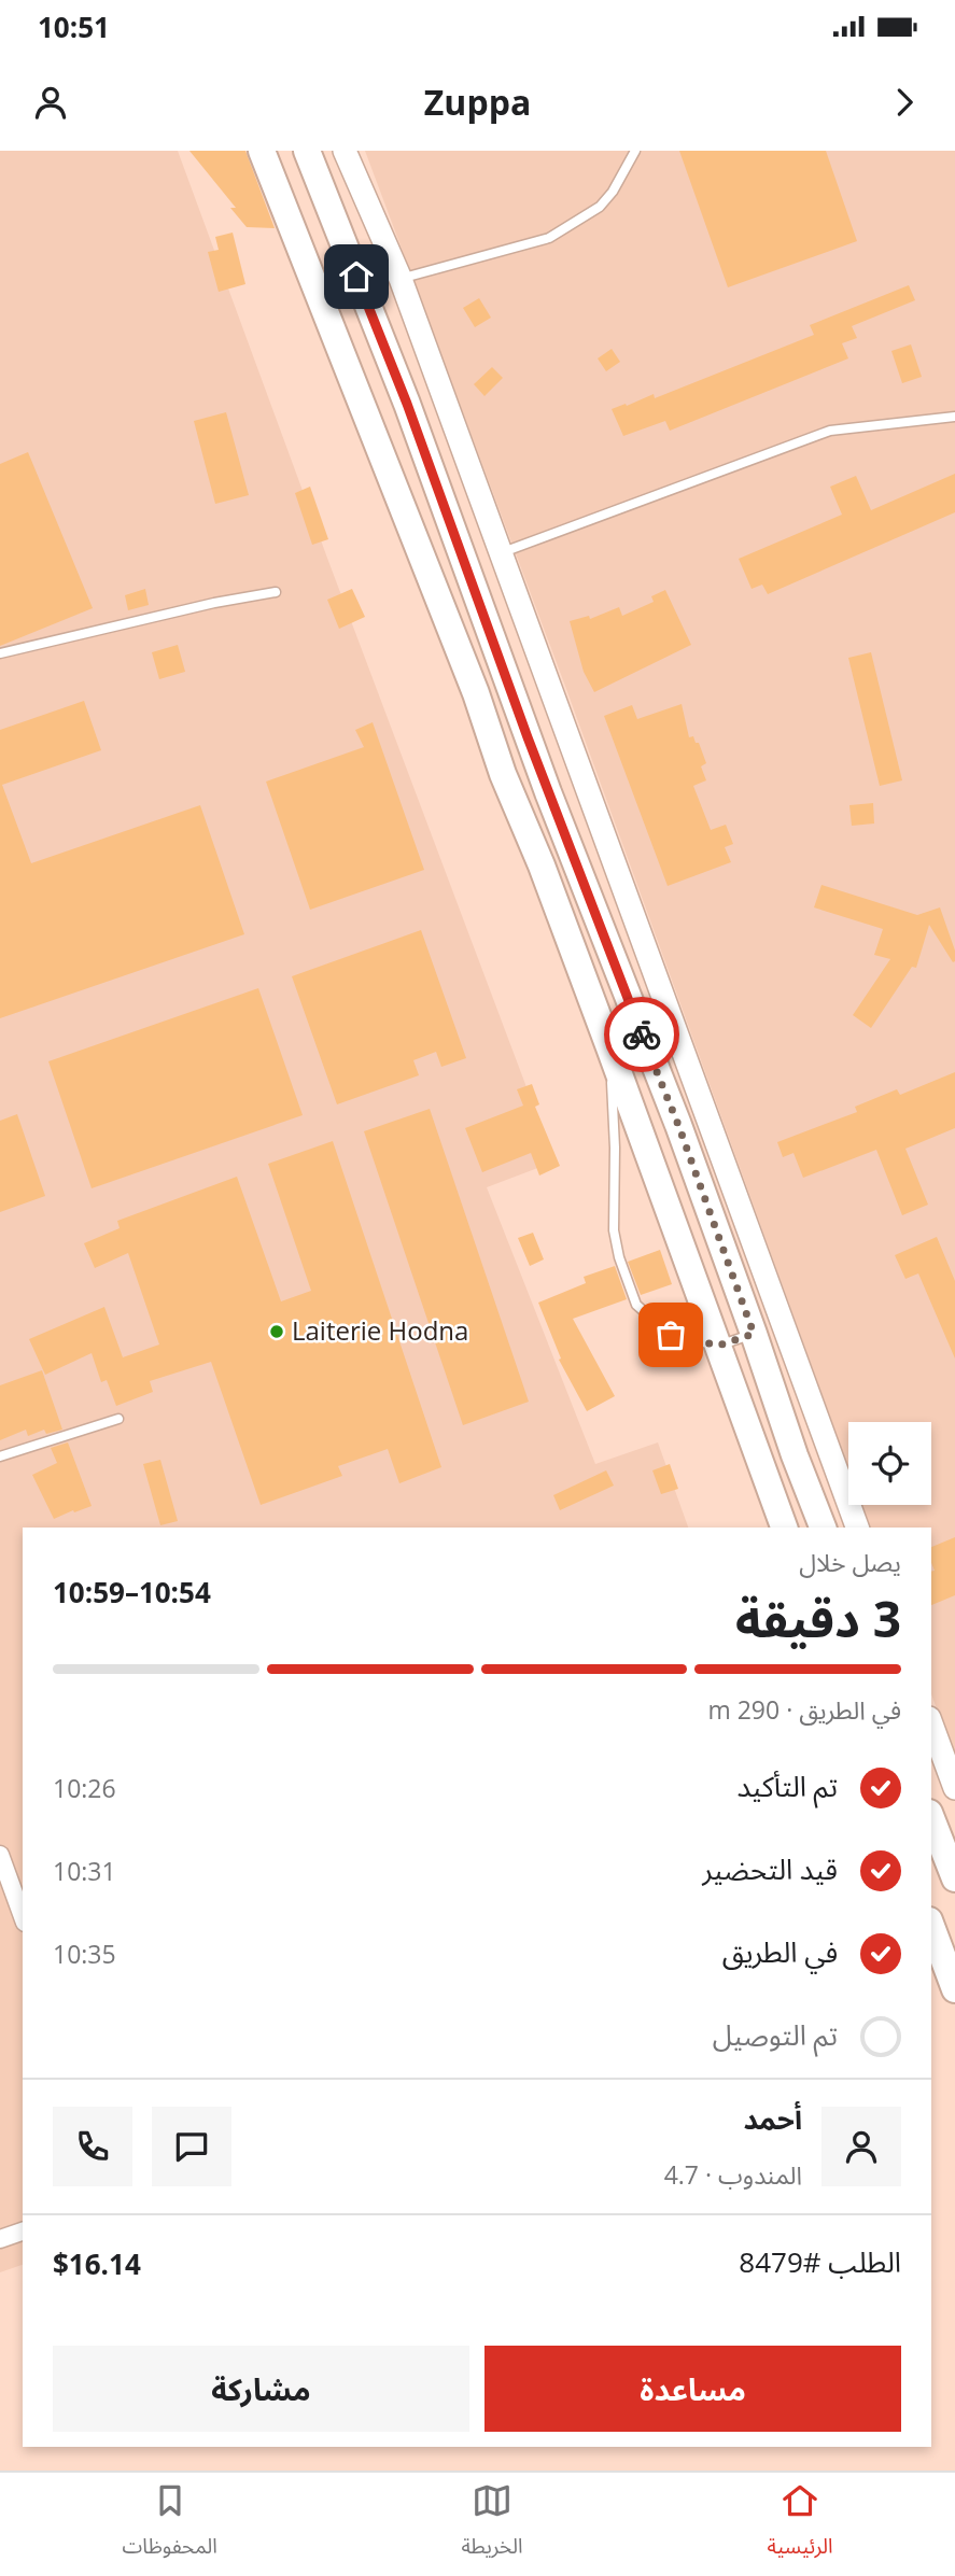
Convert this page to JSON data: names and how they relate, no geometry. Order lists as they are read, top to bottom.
{
  "places": ["Laiterie Hodna"],
  "page": {
    "status": "10:51",
    "header": "Zuppa",
    "heading": ["3 دقيقة", "يصل خلال", "10:54–10:59"],
    "panel": [
      "أحمد",
      "المندوب · 4.7",
      "الطلب #8479",
      "$16.14"
    ],
    "bar": "في الطريق · 290 m",
    "list": [
      ["تم التأكيد", "10:26"],
      ["قيد التحضير", "10:31"],
      ["في الطريق", "10:35"],
      "تم التوصيل"
    ],
    "buttons": ["مساعدة", "مشاركة"],
    "tabs": ["الرئيسية", "الخريطة", "المحفوظات"]
  }
}
